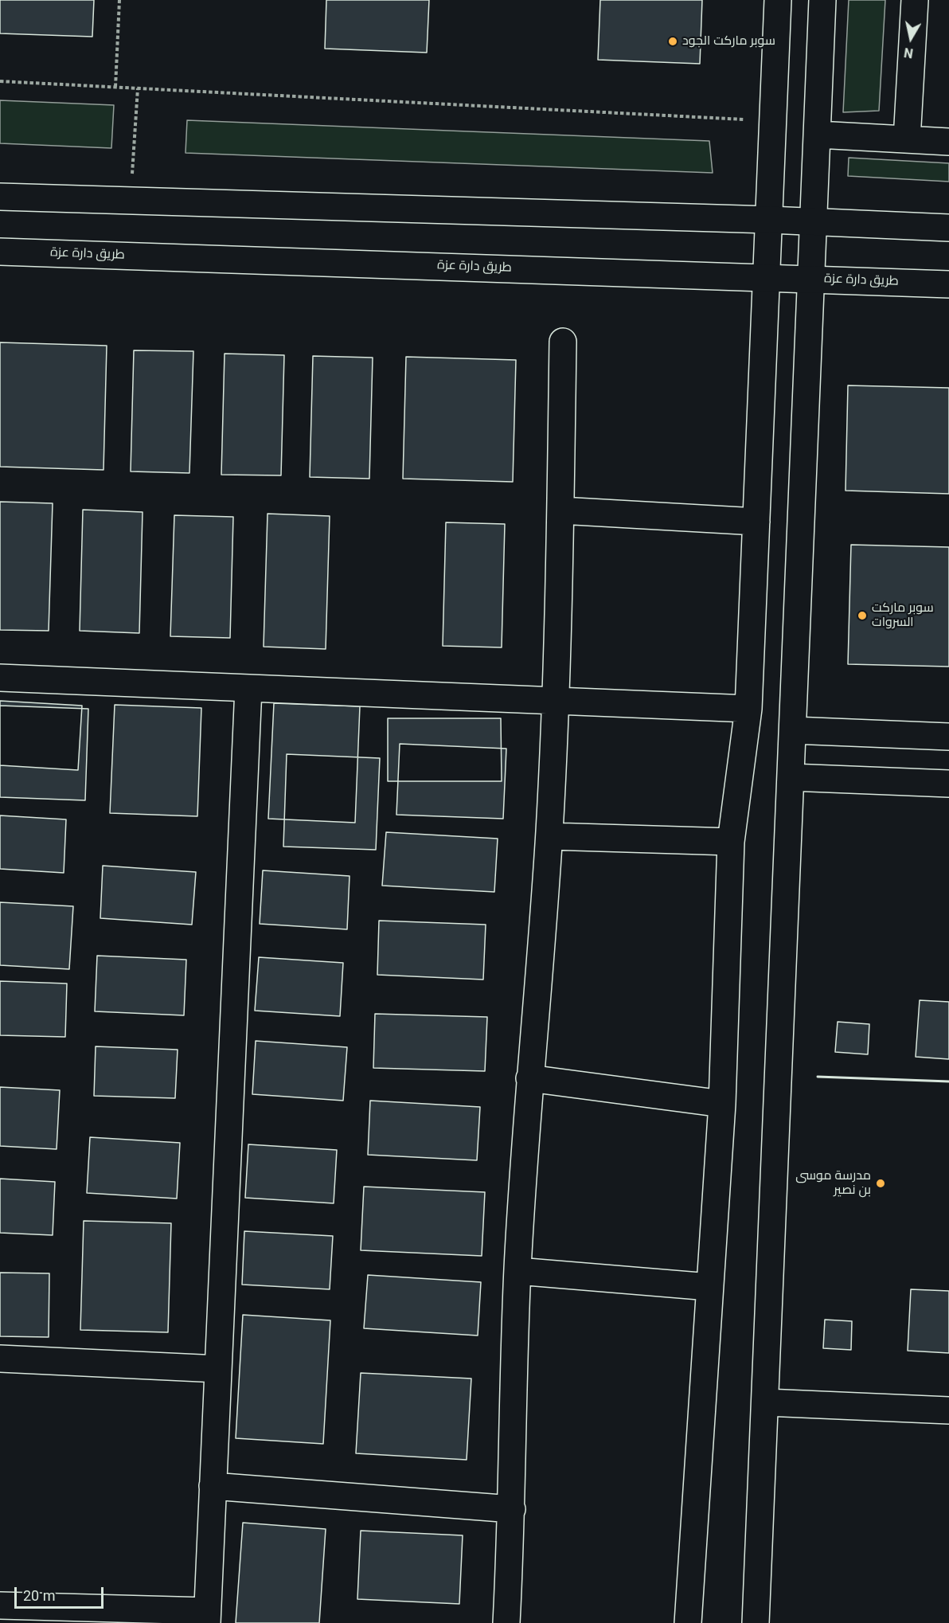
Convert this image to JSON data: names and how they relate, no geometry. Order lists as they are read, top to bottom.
{
  "streets": {
    "street": ["طريق دارة عزة"]
  },
  "places": ["سوبر ماركت الجود", "سوبر ماركت السروات", "مدرسة موسى بن نصير"],
  "scale_bar": "20 m",
  "north": "bottom"
}
